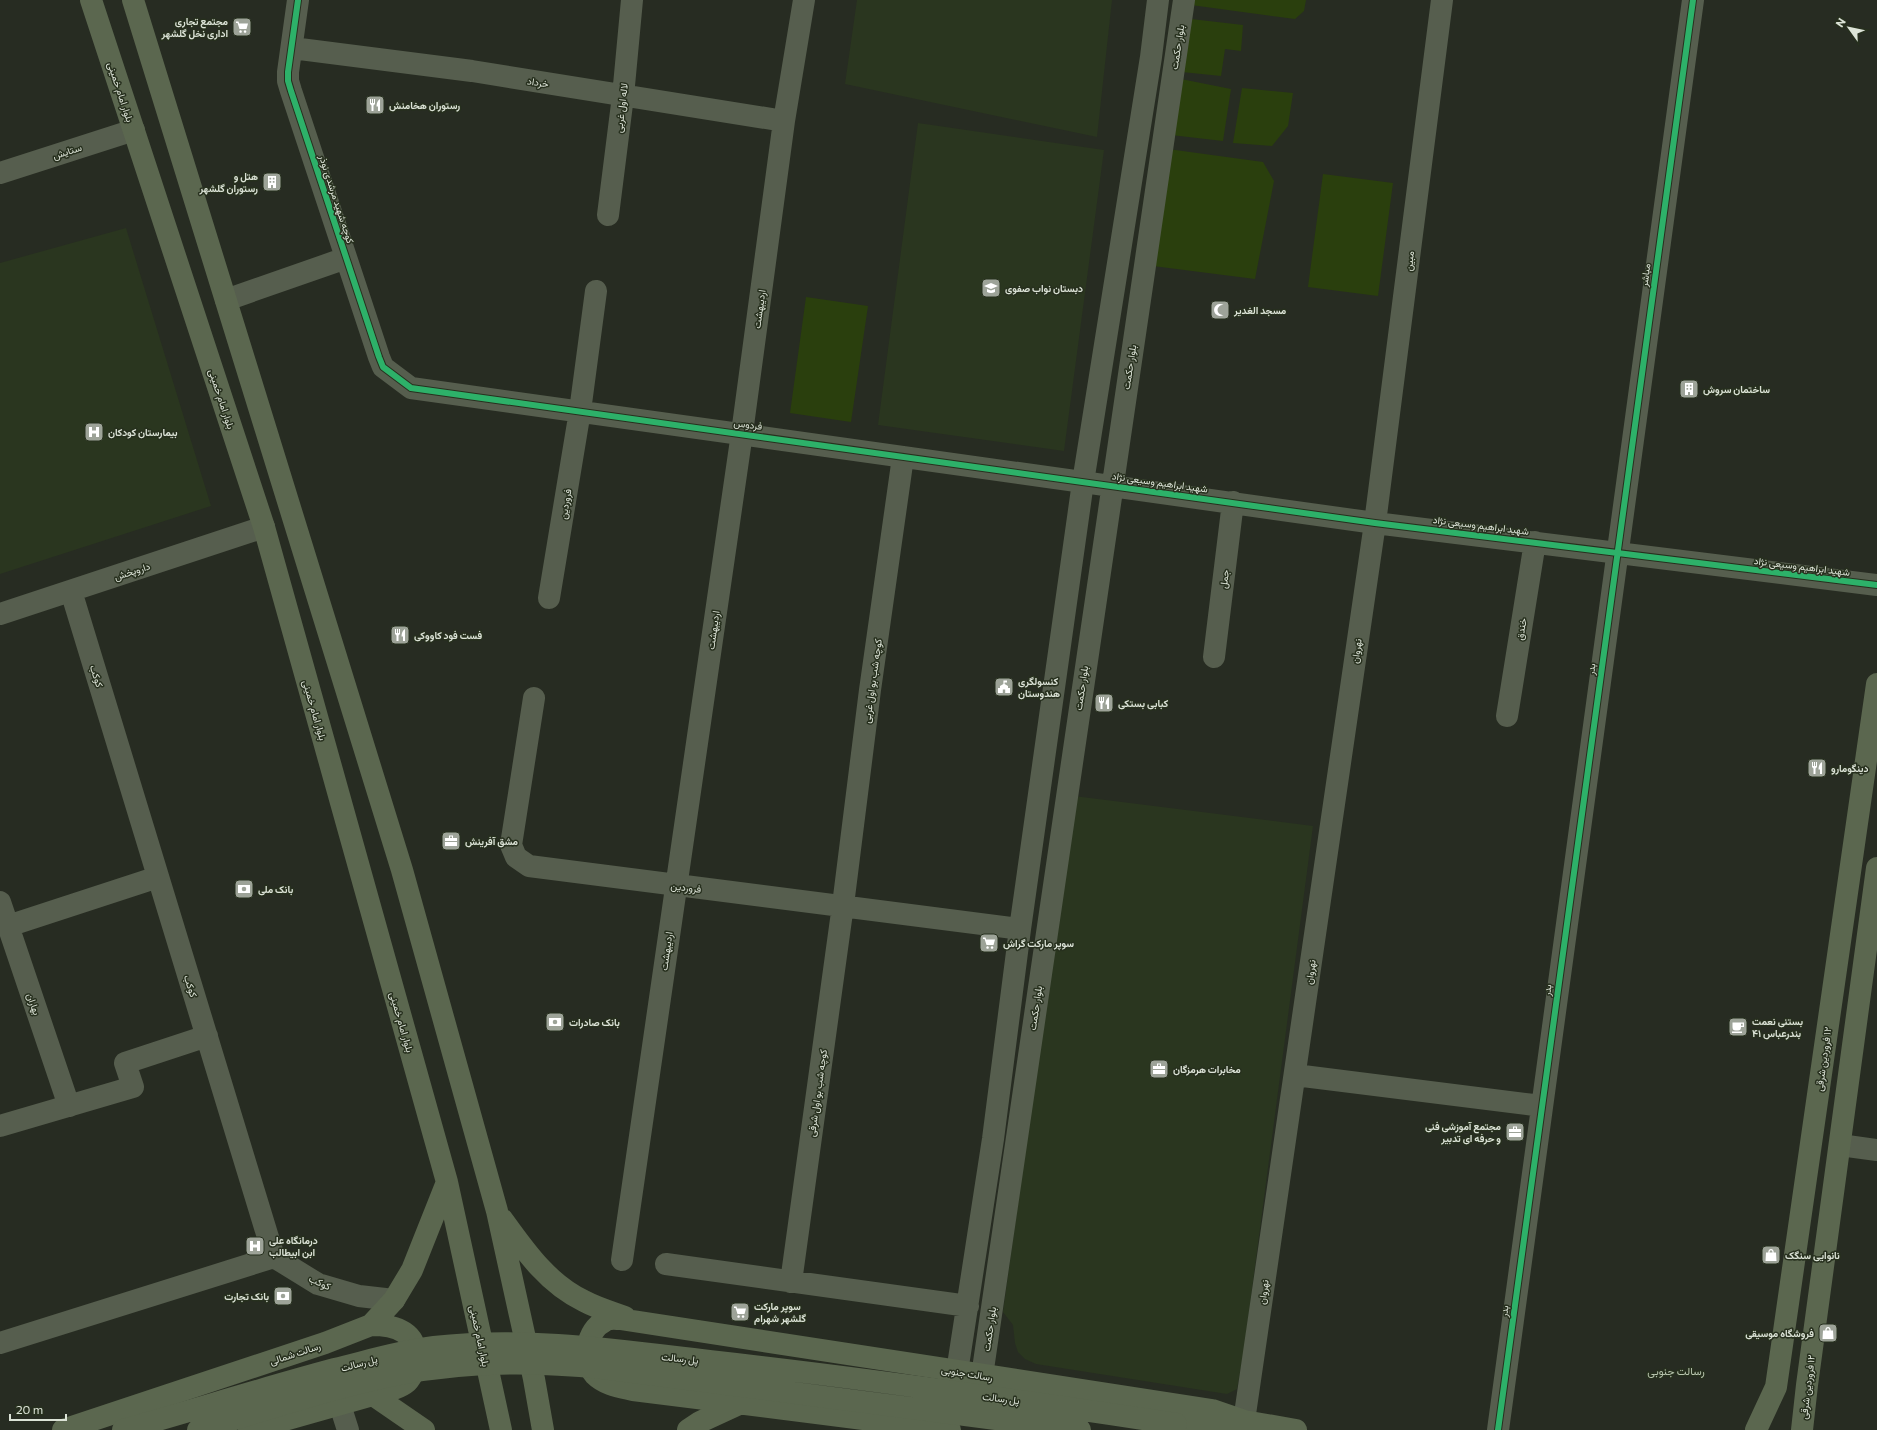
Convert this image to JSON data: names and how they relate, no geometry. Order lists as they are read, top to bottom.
{
  "streets": {
    "main road": [
      "بلوار امام خمینی",
      "١٢ فروردین شرقی",
      "رسالت شمالی",
      "پل رسالت",
      "رسالت جنوبی"
    ],
    "street": [
      "بلوار حکمت",
      "خرداد",
      "لاله اول غربی",
      "ستایش",
      "کوچه شهید مرشدی نوذر",
      "مبین",
      "مباشر",
      "اردیبهشت",
      "فردوس",
      "شهید ابراهیم وسیعی نژاد",
      "فروردین",
      "داروپخش",
      "جمل",
      "خندق",
      "نهروان",
      "بدر",
      "کوکب",
      "کوچه شب بو اول غربی",
      "بهاران",
      "کوچه شب بو اول شرقی"
    ]
  },
  "crossings": [
    ["بلوار حکمت", "شهید ابراهیم وسیعی نژاد"],
    ["بلوار حکمت", "رسالت جنوبی"],
    ["خرداد", "لاله اول غربی"],
    ["خرداد", "کوچه شهید مرشدی نوذر"],
    ["خرداد", "اردیبهشت"],
    ["بلوار امام خمینی", "ستایش"],
    ["بلوار امام خمینی", "داروپخش"],
    ["بلوار امام خمینی", "رسالت شمالی"],
    ["کوچه شهید مرشدی نوذر", "فردوس"],
    ["مبین", "شهید ابراهیم وسیعی نژاد"],
    ["مبین", "نهروان"],
    ["مباشر", "شهید ابراهیم وسیعی نژاد"],
    ["مباشر", "بدر"],
    ["اردیبهشت", "فردوس"],
    ["اردیبهشت", "فروردین"],
    ["فردوس", "شهید ابراهیم وسیعی نژاد"],
    ["فردوس", "فروردین"],
    ["فردوس", "کوچه شب بو اول غربی"],
    ["شهید ابراهیم وسیعی نژاد", "جمل"],
    ["شهید ابراهیم وسیعی نژاد", "خندق"],
    ["شهید ابراهیم وسیعی نژاد", "نهروان"],
    ["شهید ابراهیم وسیعی نژاد", "بدر"],
    ["فروردین", "کوچه شب بو اول غربی"],
    ["فروردین", "کوچه شب بو اول شرقی"],
    ["داروپخش", "کوکب"],
    ["نهروان", "پل رسالت"],
    ["نهروان", "رسالت جنوبی"],
    ["کوکب", "رسالت شمالی"],
    ["کوچه شب بو اول غربی", "کوچه شب بو اول شرقی"],
    ["پل رسالت", "رسالت جنوبی"]
  ],
  "districts": ["رسالت جنوبی"],
  "places": {
    "supermarket": ["مجتمع تجاری اداری نخل گلشهر", "سوپر مارکت گراش", "سوپر مارکت گلشهر شهرام"],
    "restaurant": [
      "رستوران هخامنش",
      "فست فود کاووکی",
      "کبابی بستکی",
      "دینگومارو"
    ],
    "building": ["هتل و رستوران گلشهر", "ساختمان سروش"],
    "school or university": ["دبستان نواب صفوی"],
    "mosque": ["مسجد الغدیر"],
    "hospital": ["بیمارستان کودکان", "درمانگاه علی ابن ابیطالب"],
    "public building": ["کنسولگری هندوستان"],
    "office": ["مشق آفرینش", "مخابرات هرمزگان", "مجتمع آموزشی فنی و حرفه ای تدبیر"],
    "bank": ["بانک ملی", "بانک صادرات", "بانک تجارت"],
    "cafe": ["بستنی نعمت بندرعباس ۴۱"],
    "shop": ["نانوایی سنگک", "فروشگاه موسیقی"]
  },
  "scale_bar": "20 m",
  "north": "top left"
}
